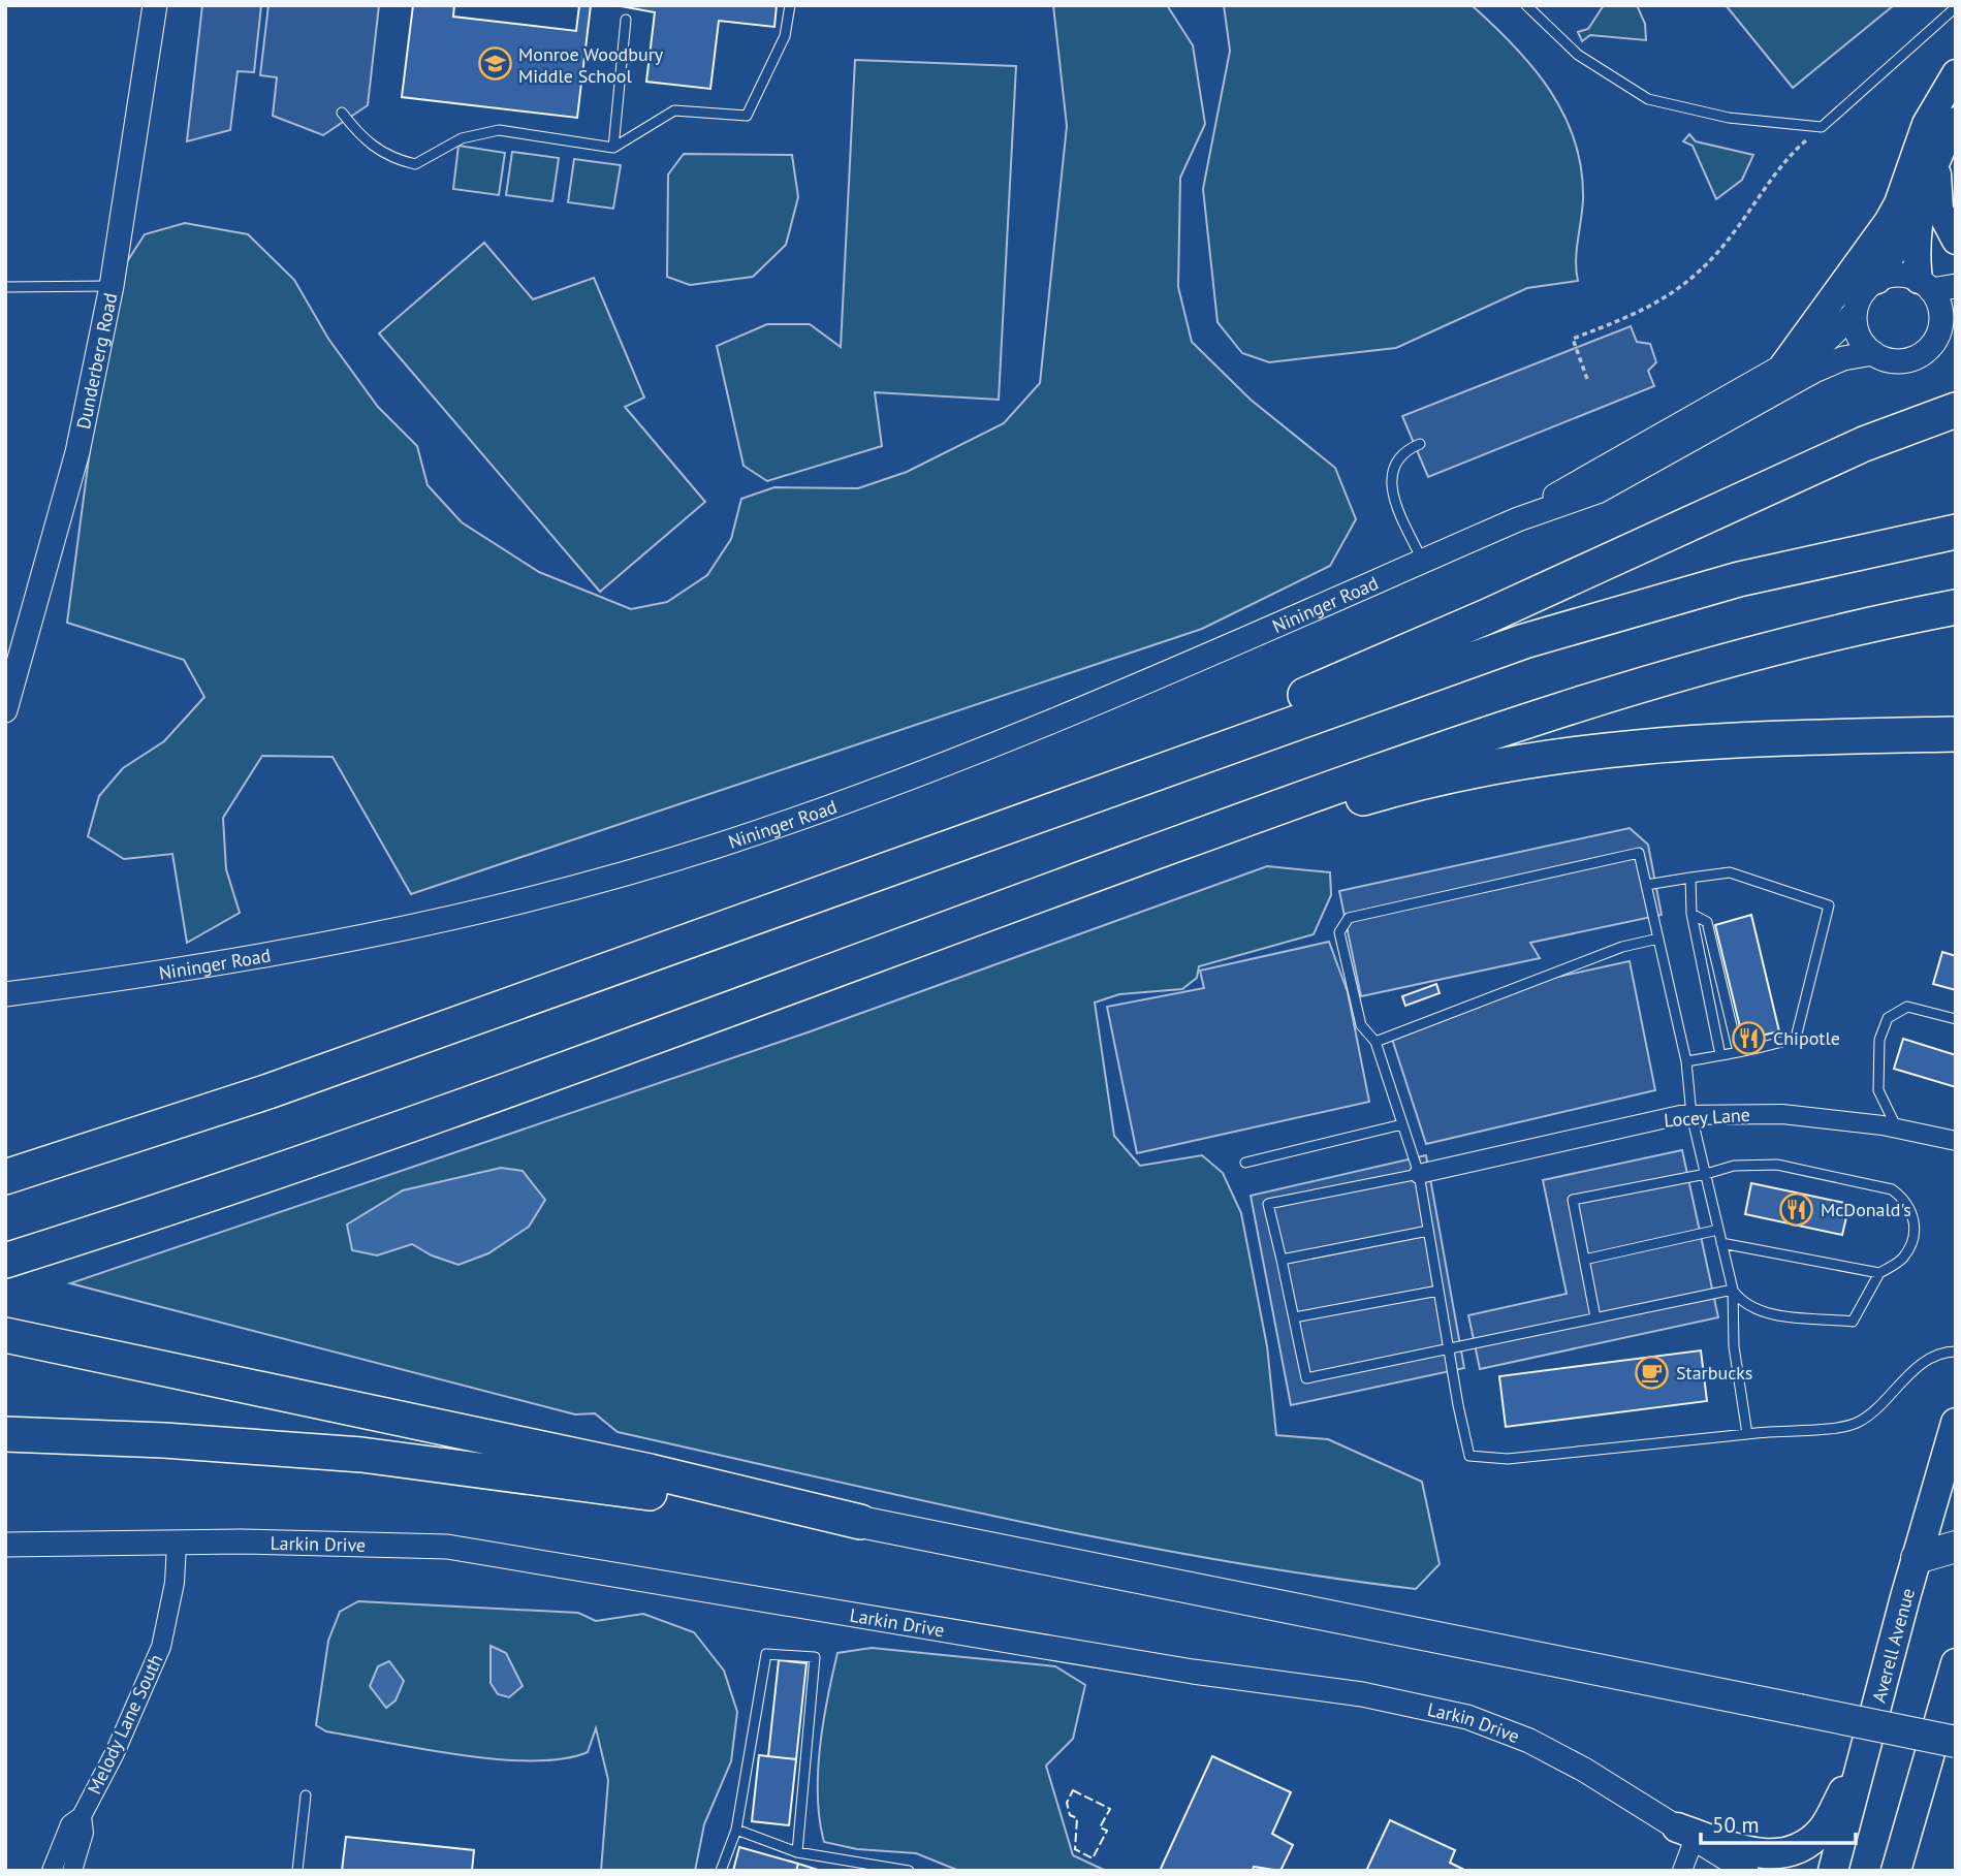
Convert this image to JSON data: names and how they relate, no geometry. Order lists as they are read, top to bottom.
{
  "streets": {
    "main road": ["Averell Avenue"],
    "street": [
      "Dunderberg Road",
      "Nininger Road",
      "Locey Lane",
      "Larkin Drive",
      "Melody Lane South"
    ]
  },
  "crossings": [
    ["Larkin Drive", "Melody Lane South"]
  ],
  "places": {
    "school or university": ["Monroe Woodbury Middle School"],
    "restaurant": ["Chipotle", "McDonald's"],
    "cafe": ["Starbucks"]
  },
  "scale_bar": "50 m"
}
